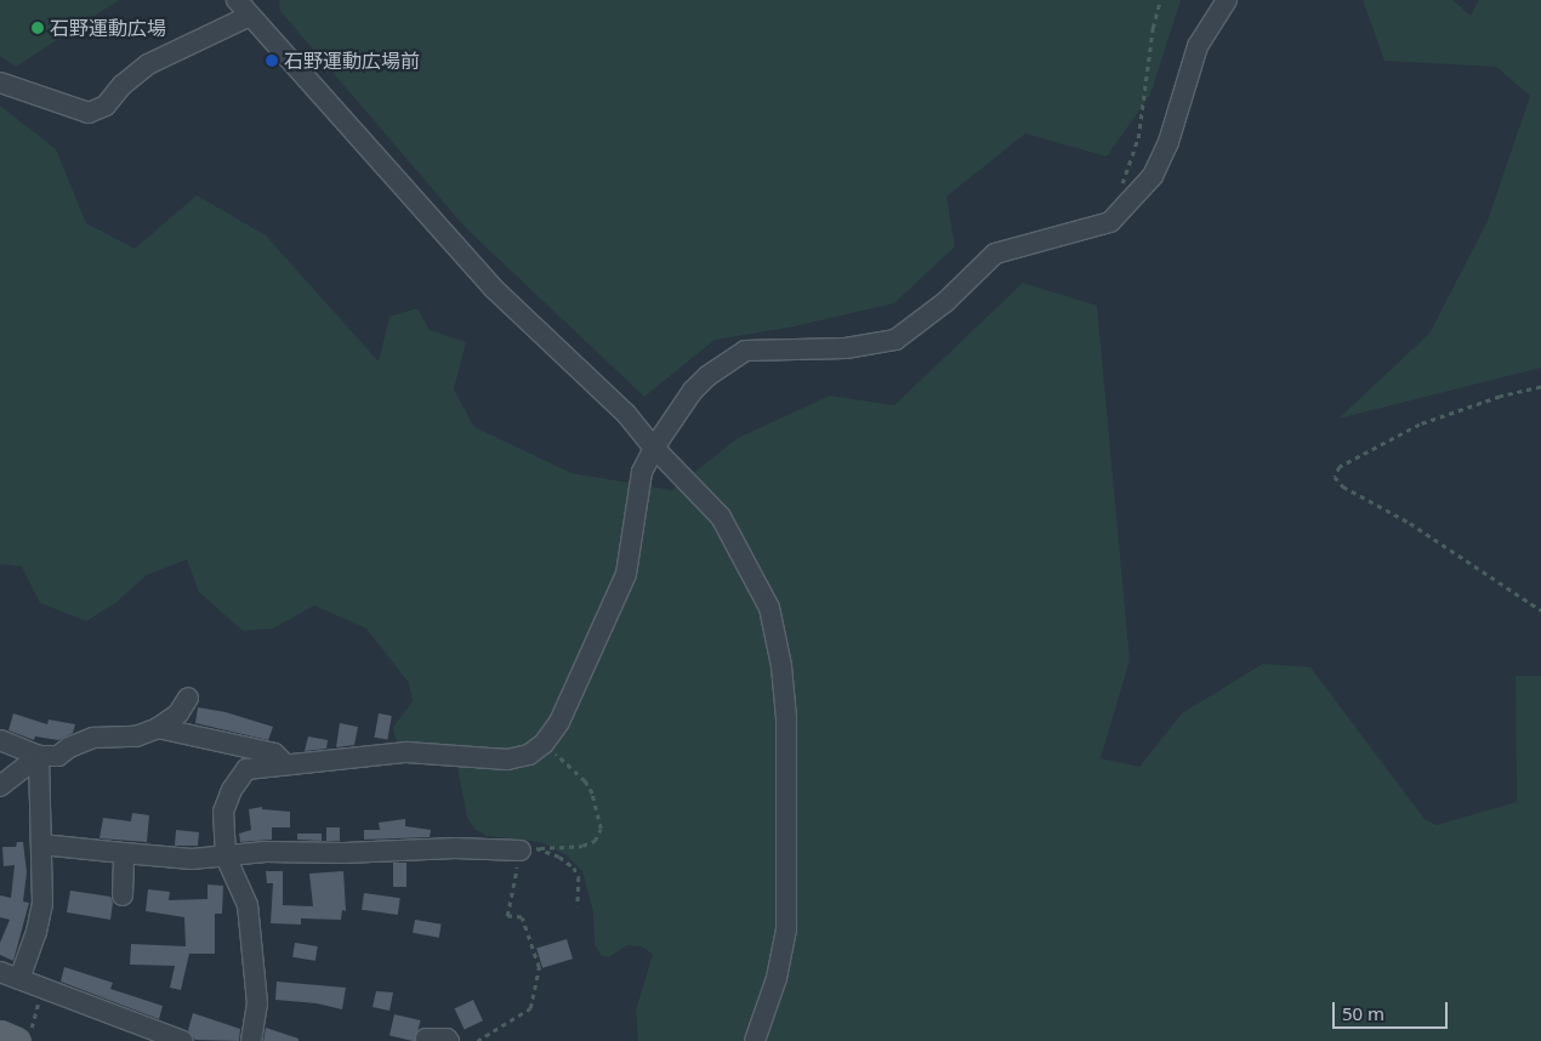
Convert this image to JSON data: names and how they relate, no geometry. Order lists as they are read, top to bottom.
{
  "places": ["石野運動広場", "石野運動広場前"],
  "scale_bar": "50 m"
}
